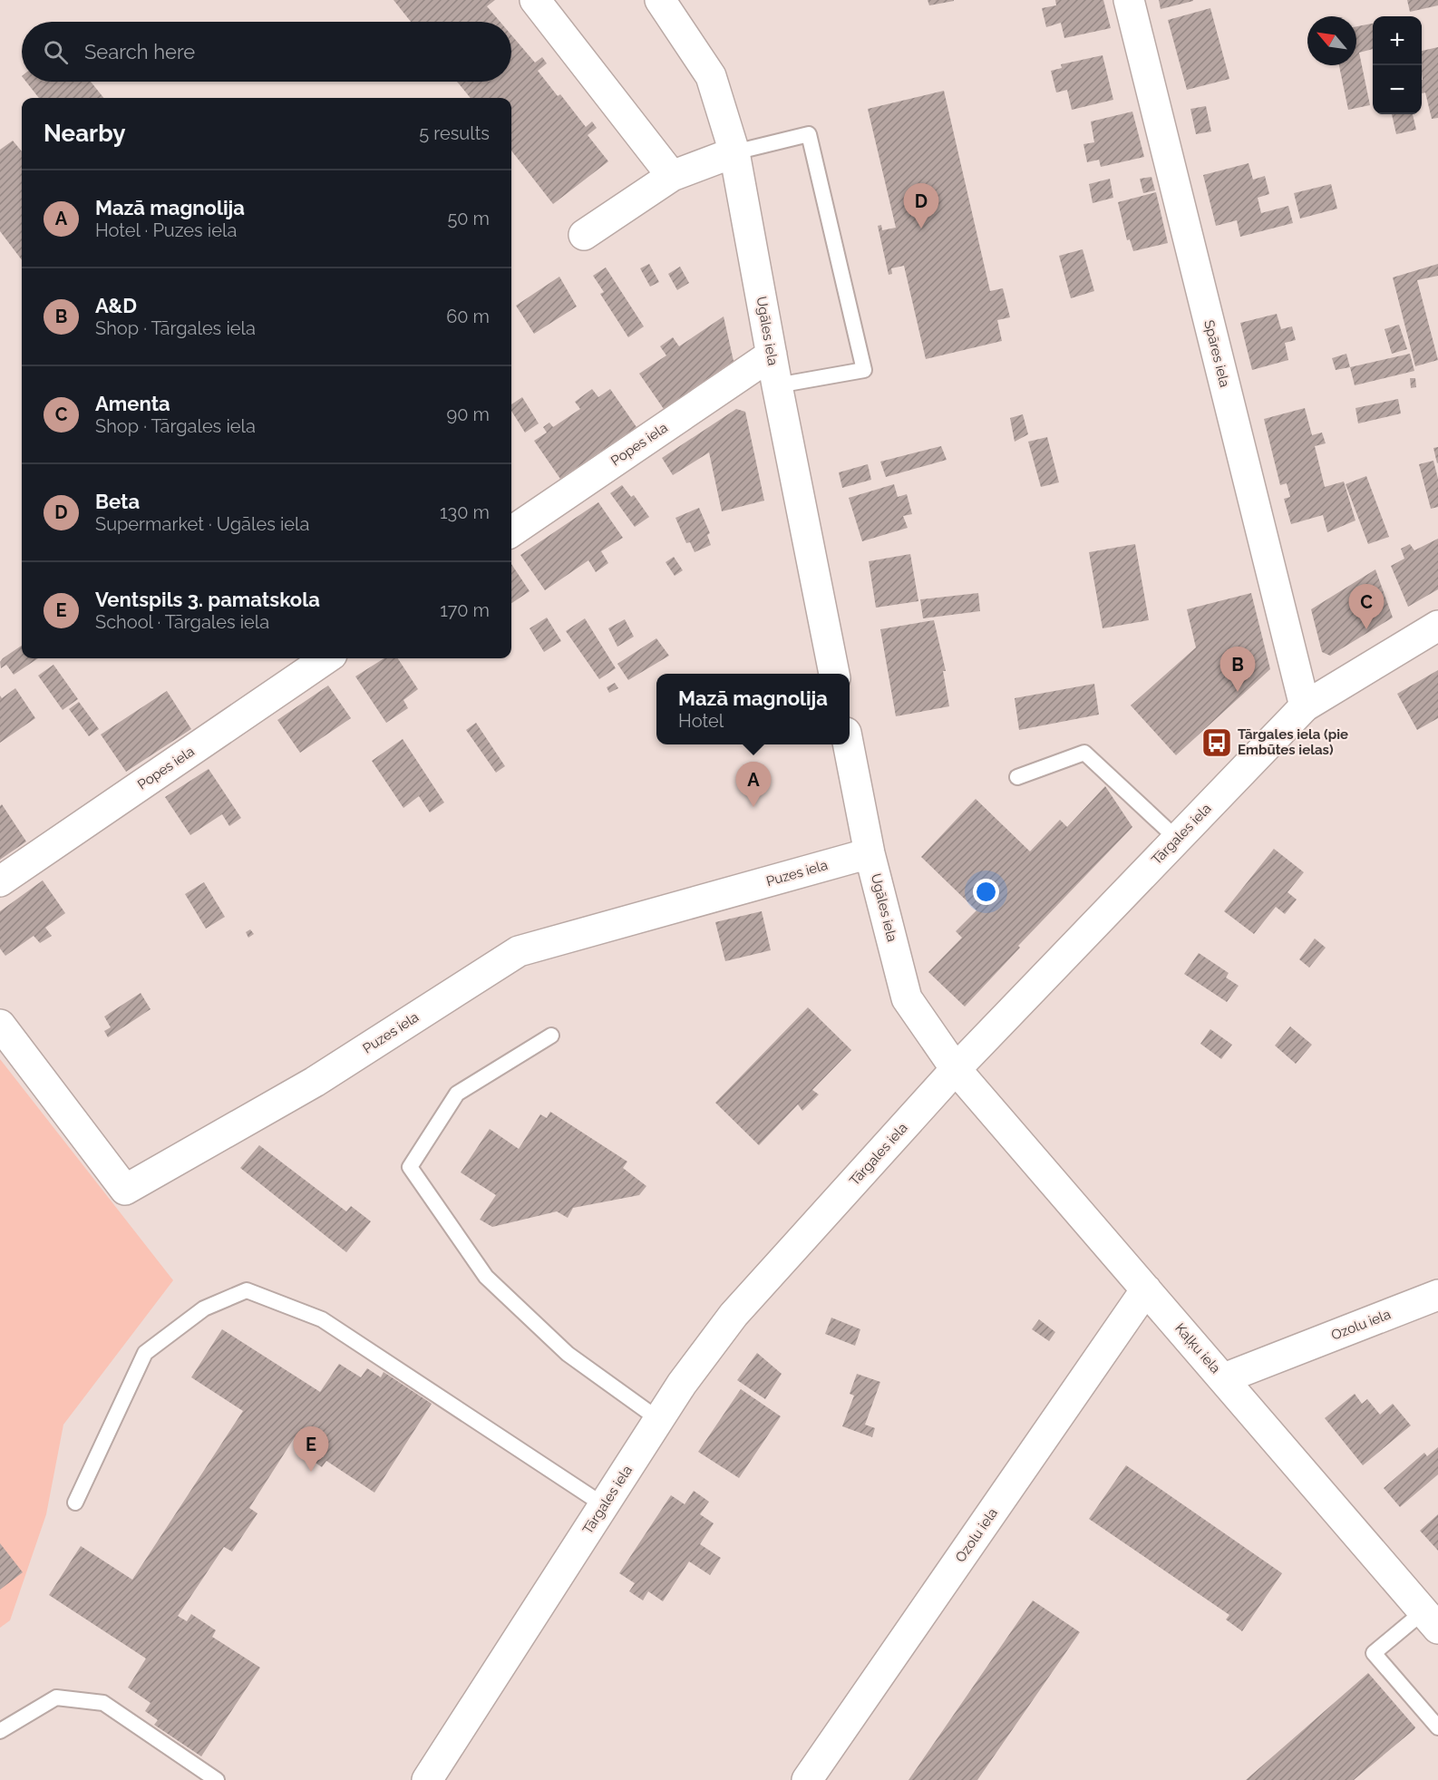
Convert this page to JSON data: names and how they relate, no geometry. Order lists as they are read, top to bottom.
{
  "streets": {
    "street": [
      "Ugāles iela",
      "Spāres iela",
      "Popes iela",
      "Tārgales iela",
      "Puzes iela",
      "Ozolu iela",
      "Kaļķu iela"
    ]
  },
  "crossings": [
    ["Ugāles iela", "Popes iela"],
    ["Ugāles iela", "Tārgales iela"],
    ["Ugāles iela", "Puzes iela"],
    ["Ugāles iela", "Kaļķu iela"],
    ["Spāres iela", "Tārgales iela"],
    ["Tārgales iela", "Kaļķu iela"],
    ["Ozolu iela", "Kaļķu iela"]
  ],
  "places": {
    "bus stop": ["Tārgales iela (pie Embūtes ielas)"]
  },
  "north": "top left",
  "page": {
    "map_buttons": ["+", "−"],
    "search": "Search here",
    "heading": ["Nearby", "5 results"],
    "list": [
      {
        "mark": "A",
        "name": "Mazā magnolija",
        "note": "Hotel · Puzes iela",
        "value": "50 m"
      },
      {
        "mark": "B",
        "name": "A&D",
        "note": "Shop · Tārgales iela",
        "value": "60 m"
      },
      {
        "mark": "C",
        "name": "Amenta",
        "note": "Shop · Tārgales iela",
        "value": "90 m"
      },
      {
        "mark": "D",
        "name": "Beta",
        "note": "Supermarket · Ugāles iela",
        "value": "130 m"
      },
      {
        "mark": "E",
        "name": "Ventspils 3. pamatskola",
        "note": "School · Tārgales iela",
        "value": "170 m"
      }
    ],
    "pins": [
      "D",
      "C",
      "B",
      "A",
      "E"
    ],
    "popup": ["Mazā magnolija", "Hotel"]
  }
}
